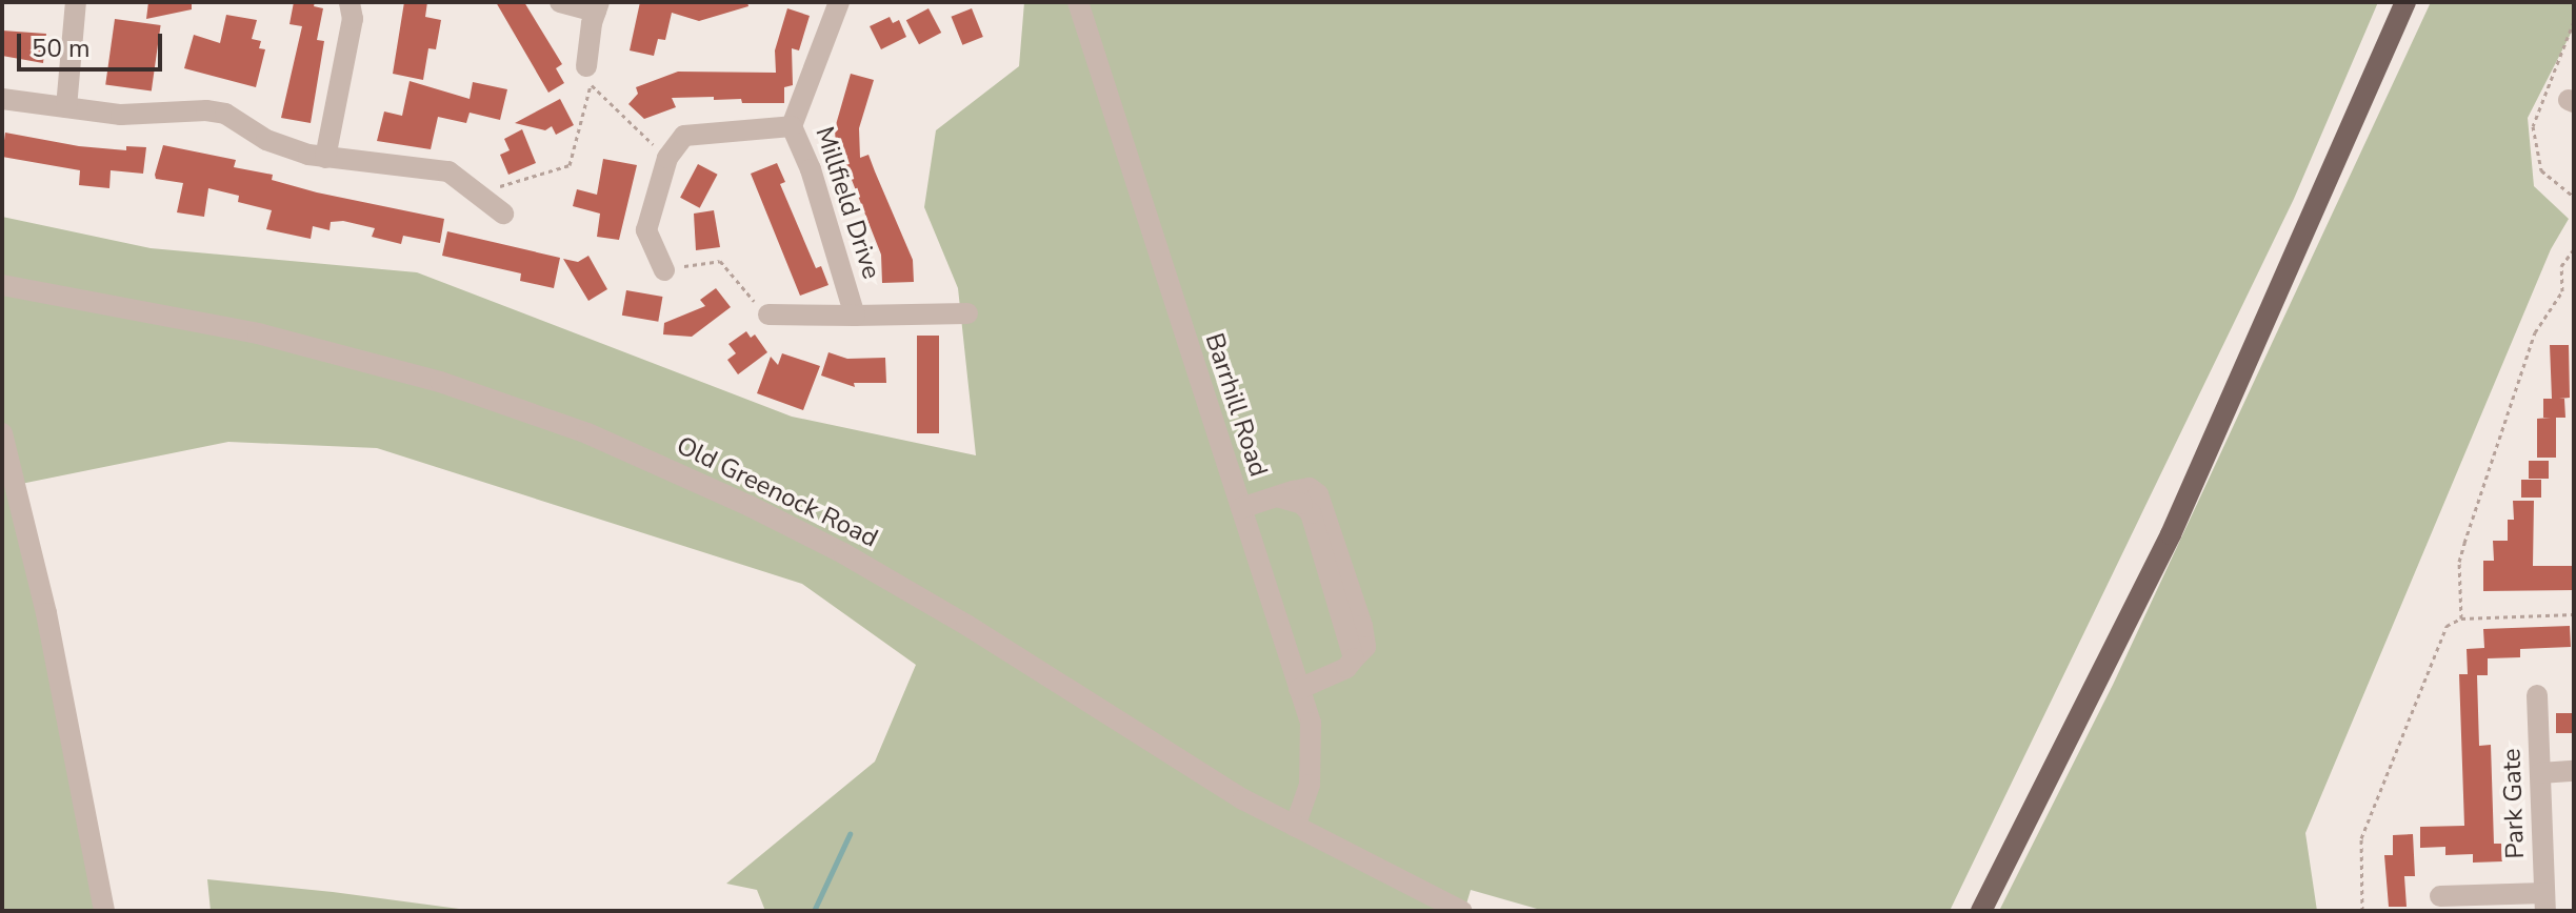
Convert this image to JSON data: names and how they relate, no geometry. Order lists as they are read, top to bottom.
{
  "streets": {
    "street": [
      "Millfield Drive",
      "Barrhill Road",
      "Old Greenock Road",
      "Park Gate"
    ]
  },
  "crossings": [
    ["Barrhill Road", "Old Greenock Road"]
  ],
  "scale_bar": "50 m"
}
